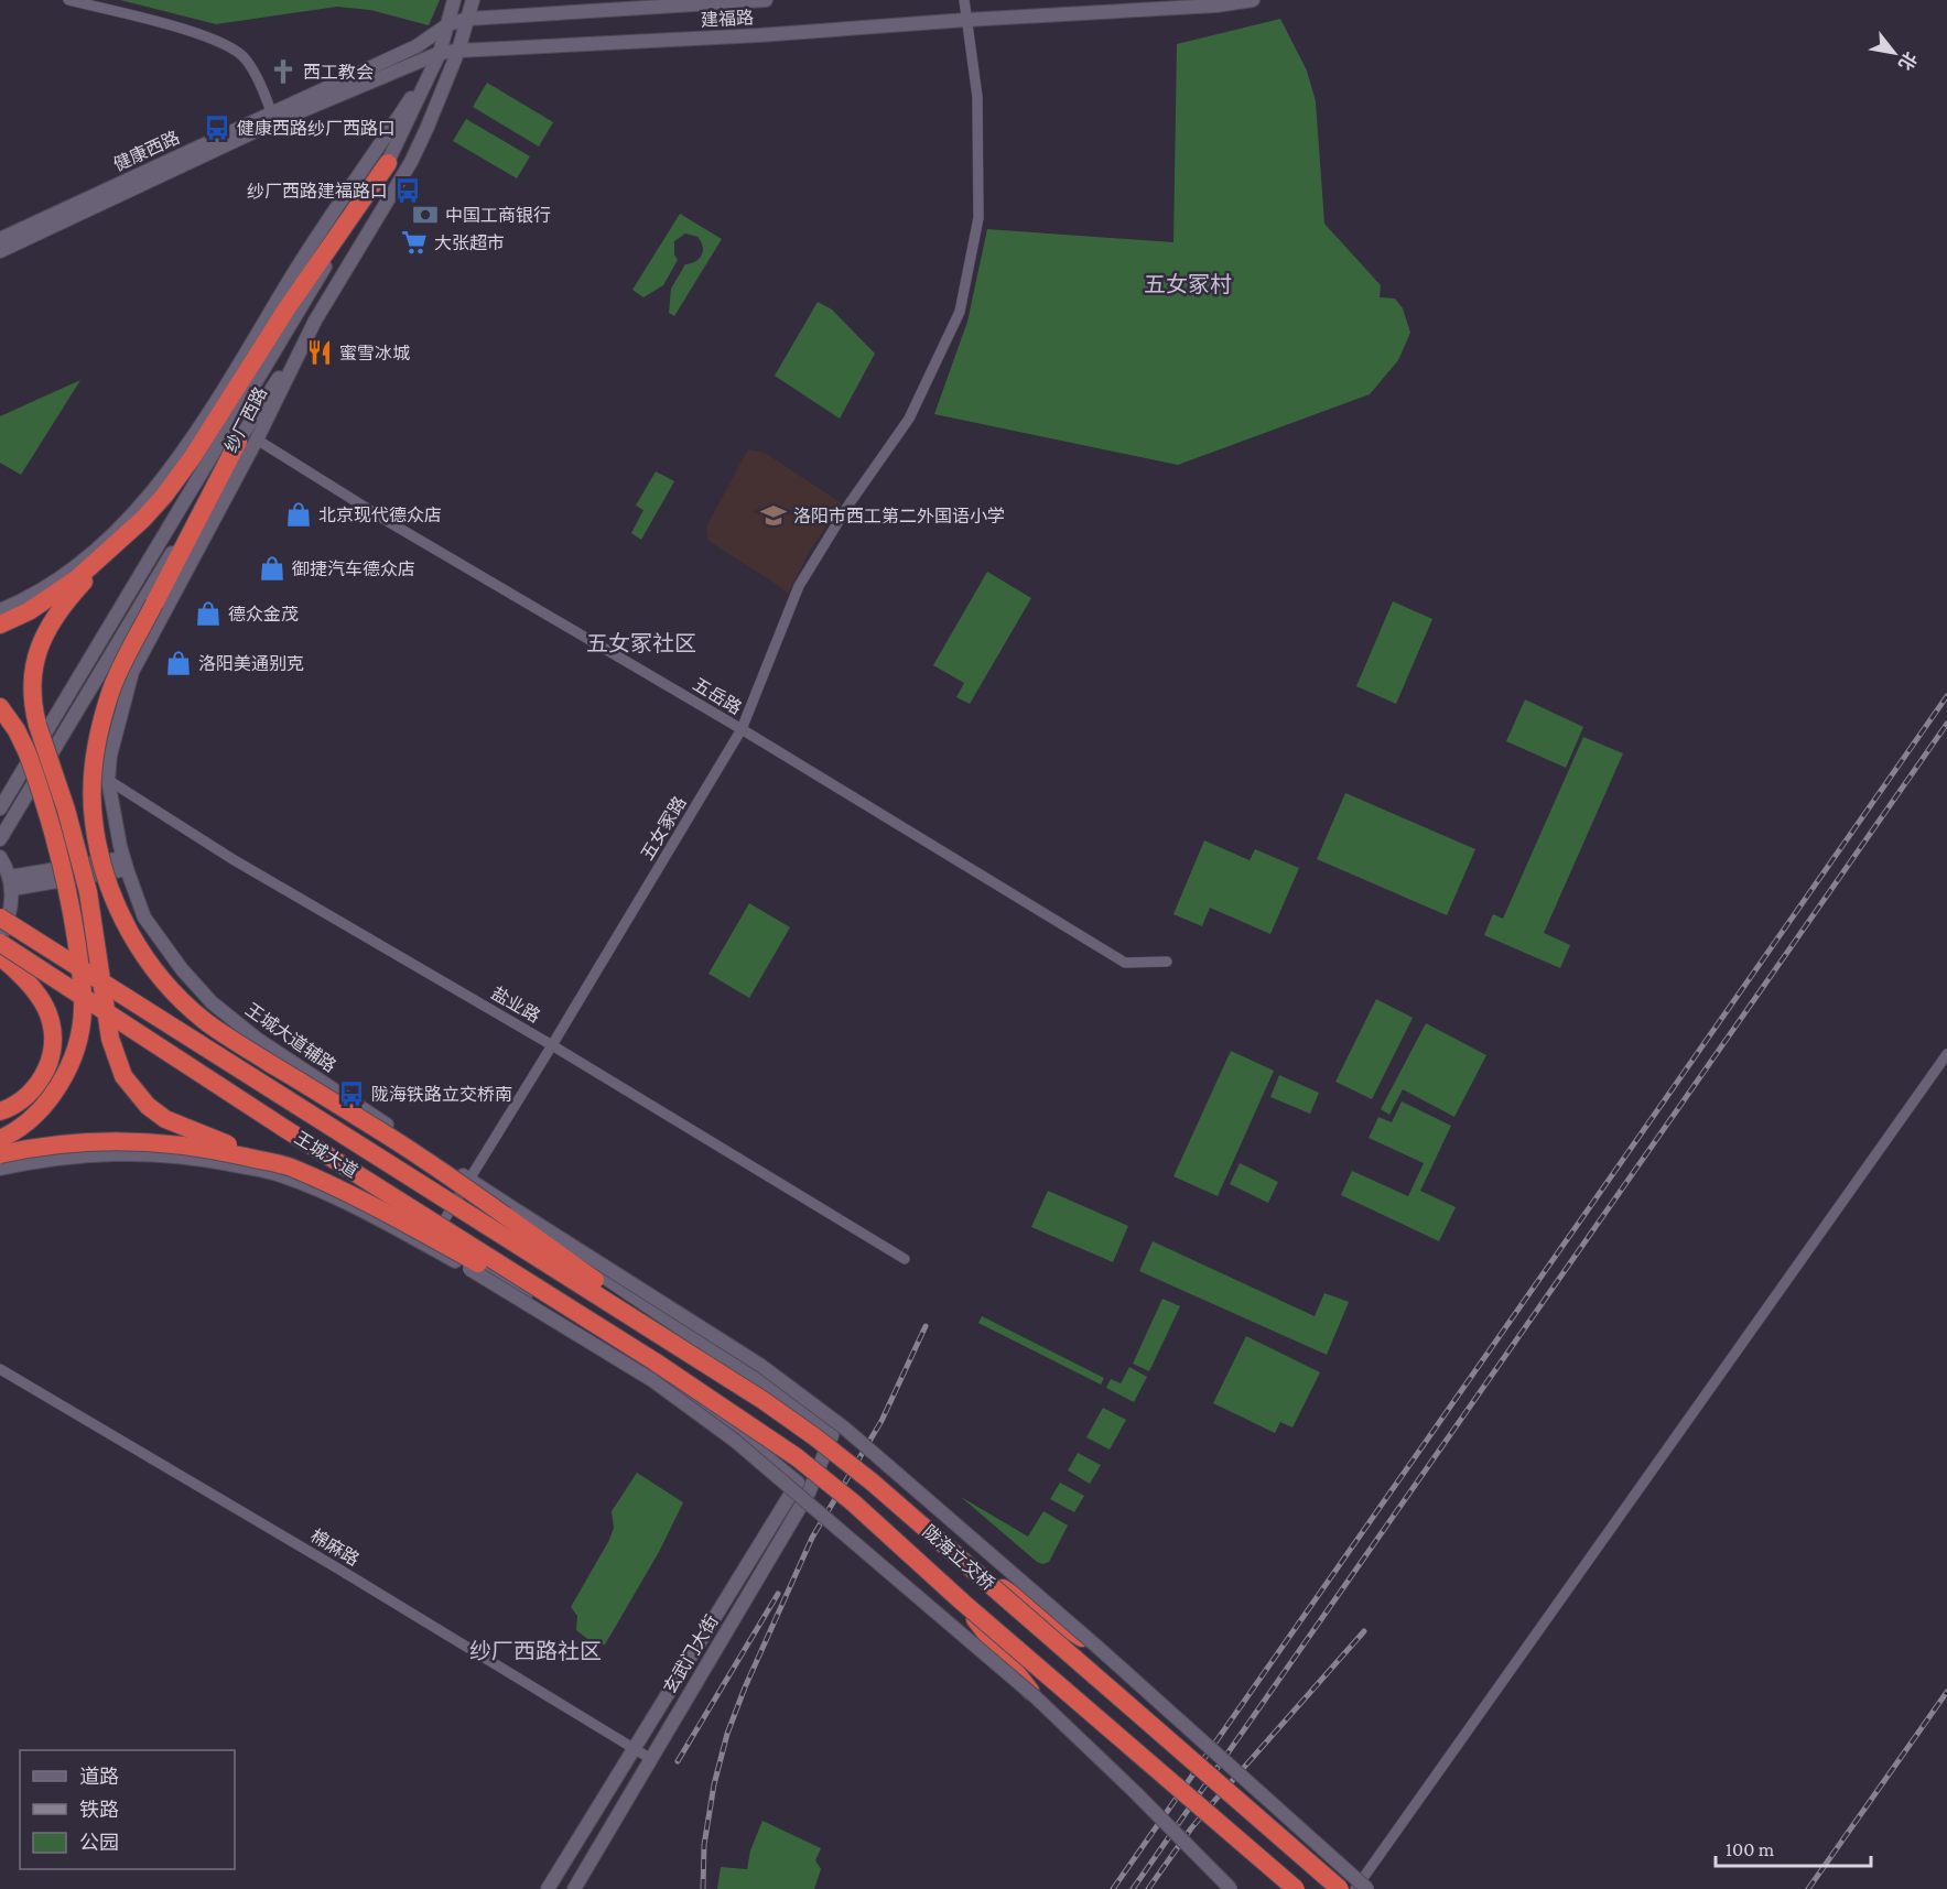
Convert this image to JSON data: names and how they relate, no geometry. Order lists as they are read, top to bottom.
{
  "streets": {
    "highway": ["王城大道", "陇海立交桥"],
    "main road": [
      "建福路",
      "健康西路",
      "纱厂西路",
      "王城大道辅路",
      "玄武门大街"
    ],
    "street": [
      "五岳路",
      "五女冢路",
      "盐业路",
      "棉麻路"
    ]
  },
  "crossings": [
    ["建福路", "健康西路"],
    ["建福路", "纱厂西路"],
    ["建福路", "五女冢路"],
    ["健康西路", "纱厂西路"],
    ["纱厂西路", "五岳路"],
    ["纱厂西路", "盐业路"],
    ["纱厂西路", "王城大道辅路"],
    ["五岳路", "五女冢路"],
    ["五女冢路", "盐业路"],
    ["五女冢路", "王城大道辅路"],
    ["五女冢路", "玄武门大街"],
    ["王城大道辅路", "玄武门大街"],
    ["王城大道", "陇海立交桥"],
    ["棉麻路", "玄武门大街"]
  ],
  "districts": ["五女冢村", "五女冢社区", "纱厂西路社区"],
  "places": {
    "church": ["西工教会"],
    "bus stop": ["健康西路纱厂西路口", "纱厂西路建福路口", "陇海铁路立交桥南"],
    "bank": ["中国工商银行"],
    "supermarket": ["大张超市"],
    "restaurant": ["蜜雪冰城"],
    "shop": [
      "北京现代德众店",
      "御捷汽车德众店",
      "德众金茂",
      "洛阳美通别克"
    ],
    "school or university": ["洛阳市西工第二外国语小学"]
  },
  "legend": ["道路", "铁路", "公园"],
  "scale_bar": "100 m",
  "north": "bottom right"
}
